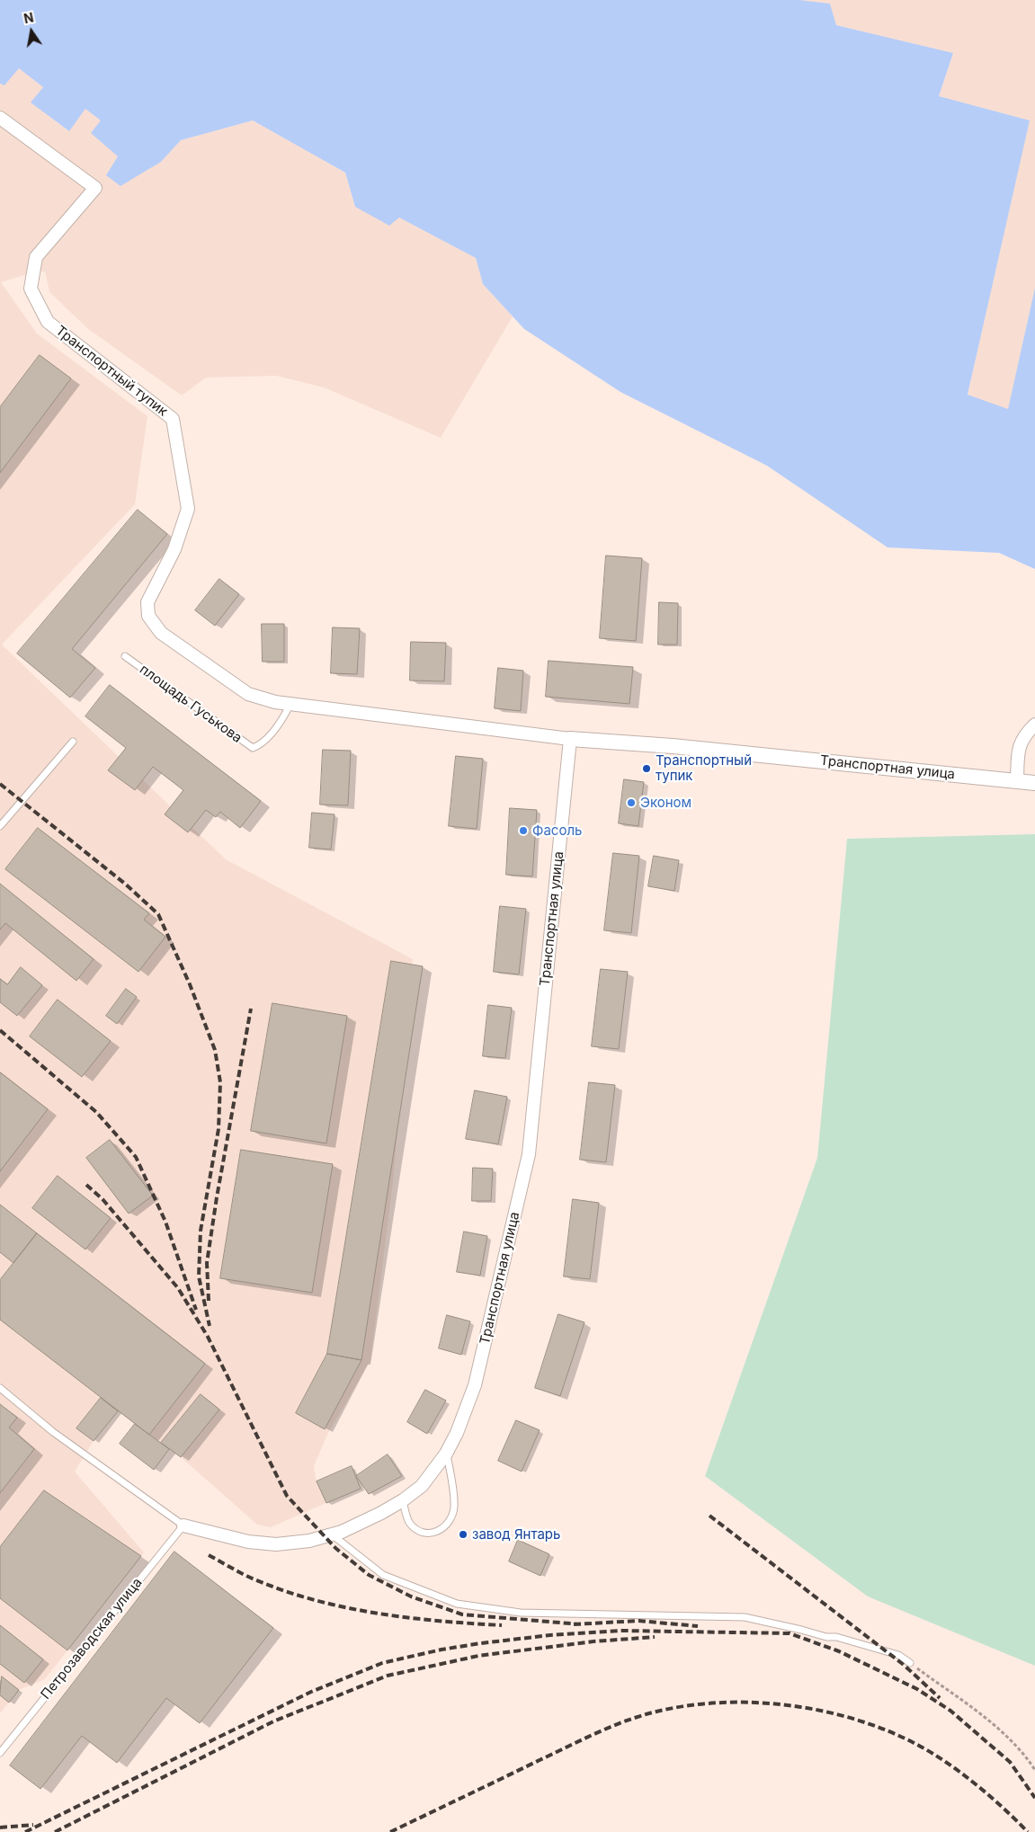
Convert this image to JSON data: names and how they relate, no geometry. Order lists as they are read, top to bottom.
{
  "streets": {
    "street": ["Транспортный тупик", "Транспортная улица"],
    "lane": ["площадь Гуськова", "Петрозаводская улица"]
  },
  "crossings": [
    ["Транспортный тупик", "площадь Гуськова"],
    ["Транспортный тупик", "Транспортная улица"]
  ],
  "places": [
    "Транспортный тупик",
    "Эконом",
    "Фасоль",
    "завод Янтарь"
  ],
  "north": "top"
}
